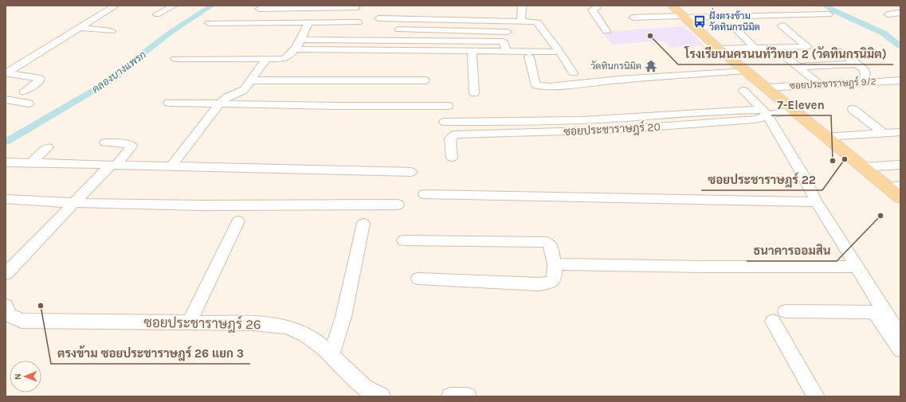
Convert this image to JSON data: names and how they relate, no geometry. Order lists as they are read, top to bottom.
{
  "streets": {
    "street": ["ซอยประชาราษฎร์ 9/2", "ซอยประชาราษฎร์ 20", "ซอยประชาราษฎร์ 26"]
  },
  "water": ["คลองบางแพรก"],
  "places": {
    "bus stop": ["ฝั่งตรงข้าม วัดทินกรนิมิต"],
    "other": [
      "โรงเรียนนครนนท์วิทยา 2 (วัดทินกรนิมิต)",
      "ซอยประชาราษฎร์ 22",
      "7-Eleven",
      "ธนาคารออมสิน",
      "ตรงข้าม ซอยประชาราษฎร์ 26 แยก 3"
    ],
    "temple": ["วัดทินกรนิมิต"]
  },
  "north": "left"
}
